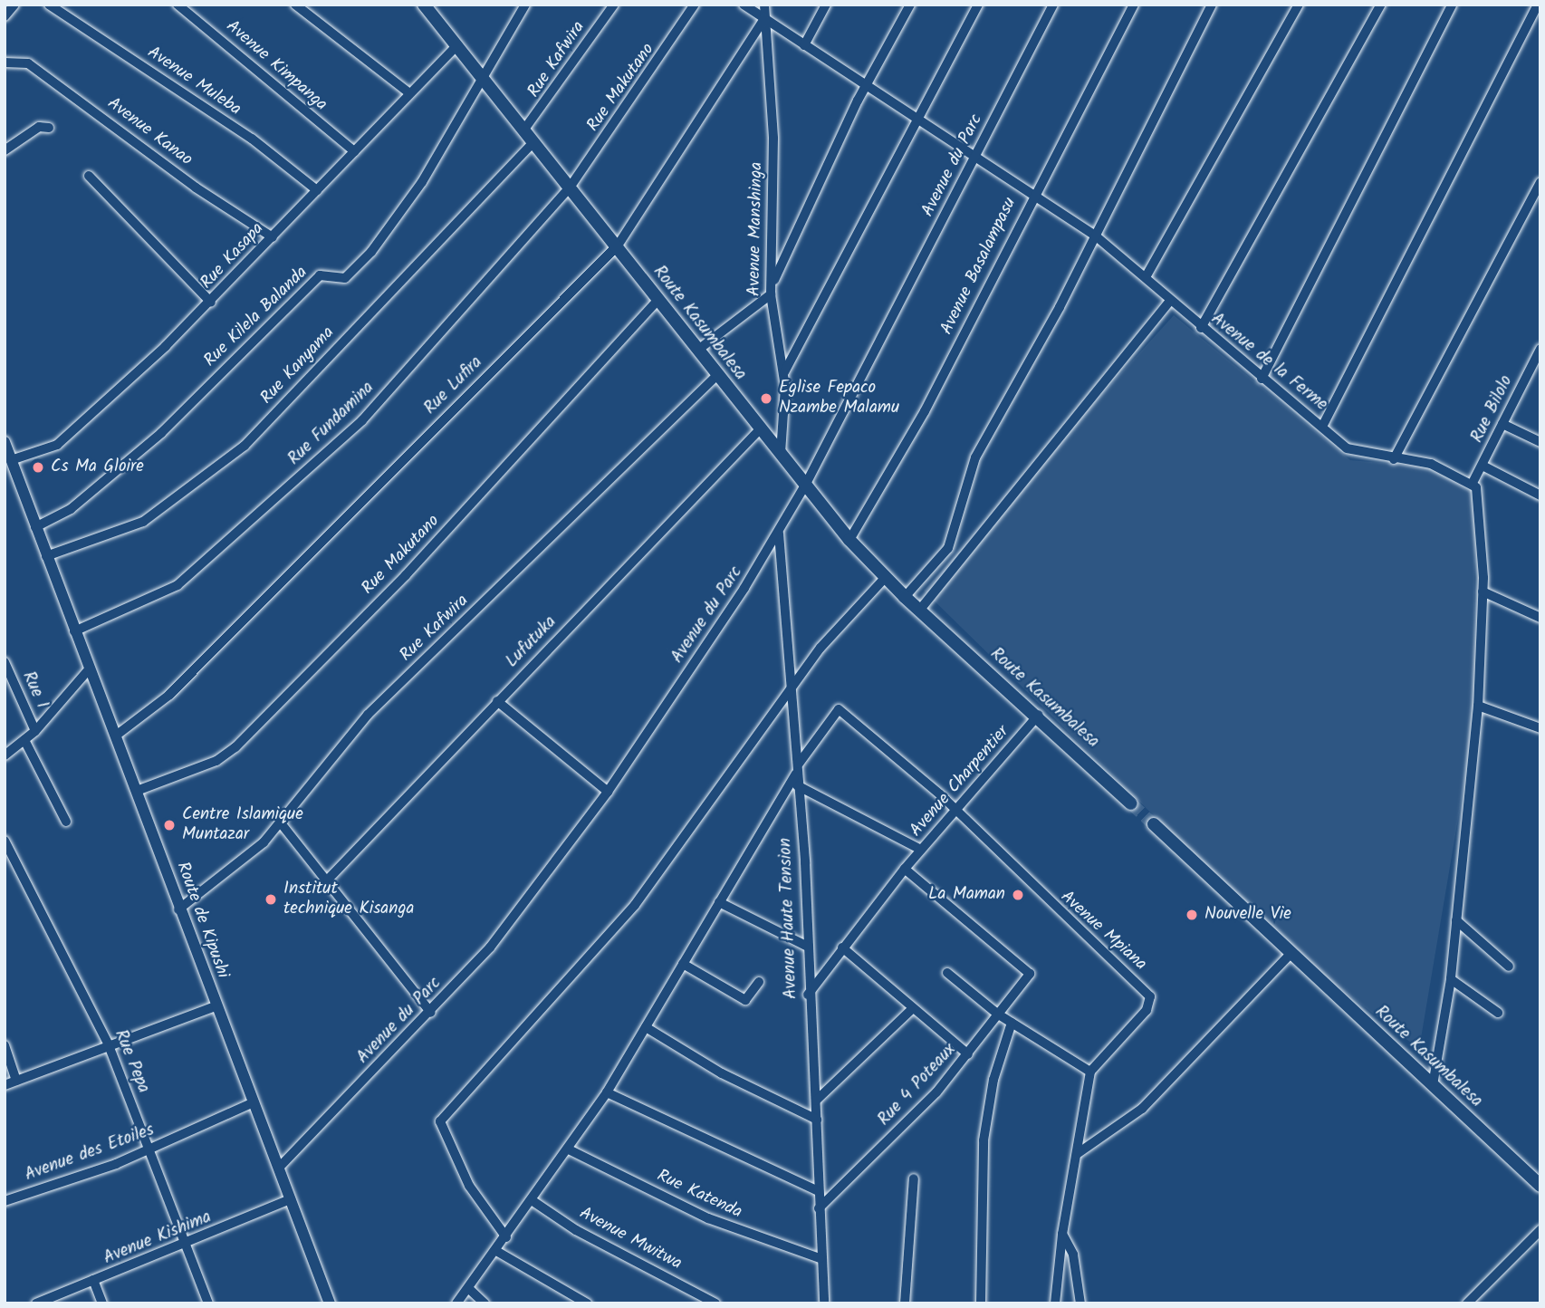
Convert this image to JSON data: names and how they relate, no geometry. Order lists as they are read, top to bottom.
{
  "streets": {
    "highway": ["Route Kasumbalesa"],
    "main road": ["Route de Kipushi"],
    "street": [
      "Rue Kafwira",
      "Avenue Kimpanga",
      "Avenue Muleba",
      "Rue Makutano",
      "Avenue Kanao",
      "Avenue du Parc",
      "Avenue Manshinga",
      "Rue Kasapa",
      "Avenue Basalampasu",
      "Rue Kilela Balanda",
      "Avenue de la Ferme",
      "Rue Kanyama",
      "Rue Lufira",
      "Rue Bilolo",
      "Rue Fundamina",
      "Lufutuka",
      "Rue I",
      "Avenue Charpentier",
      "Avenue Haute Tension",
      "Avenue Mpiana",
      "Rue Pepa",
      "Rue 4 Poteaux",
      "Avenue des Etoiles",
      "Rue Katenda",
      "Avenue Kishima",
      "Avenue Mwitwa"
    ]
  },
  "crossings": [
    ["Rue Kafwira", "Route Kasumbalesa"],
    ["Rue Kafwira", "Route de Kipushi"],
    ["Avenue Kimpanga", "Rue Kasapa"],
    ["Avenue Muleba", "Rue Kasapa"],
    ["Rue Makutano", "Route Kasumbalesa"],
    ["Rue Makutano", "Rue Fundamina"],
    ["Rue Makutano", "Route de Kipushi"],
    ["Avenue Kanao", "Rue Kasapa"],
    ["Avenue du Parc", "Route Kasumbalesa"],
    ["Avenue du Parc", "Avenue de la Ferme"],
    ["Avenue du Parc", "Avenue Haute Tension"],
    ["Avenue du Parc", "Route de Kipushi"],
    ["Avenue Manshinga", "Route Kasumbalesa"],
    ["Avenue Manshinga", "Avenue de la Ferme"],
    ["Avenue Manshinga", "Rue Lufira"],
    ["Rue Kasapa", "Route Kasumbalesa"],
    ["Rue Kasapa", "Route de Kipushi"],
    ["Avenue Basalampasu", "Route Kasumbalesa"],
    ["Avenue Basalampasu", "Avenue de la Ferme"],
    ["Rue Kilela Balanda", "Route Kasumbalesa"],
    ["Rue Kilela Balanda", "Route de Kipushi"],
    ["Route Kasumbalesa", "Rue Kanyama"],
    ["Route Kasumbalesa", "Rue Lufira"],
    ["Route Kasumbalesa", "Rue Fundamina"],
    ["Route Kasumbalesa", "Lufutuka"],
    ["Route Kasumbalesa", "Avenue Charpentier"],
    ["Avenue de la Ferme", "Rue Lufira"],
    ["Avenue de la Ferme", "Rue Bilolo"],
    ["Rue Kanyama", "Route de Kipushi"],
    ["Rue Lufira", "Route de Kipushi"],
    ["Rue Fundamina", "Route de Kipushi"],
    ["Avenue Charpentier", "Avenue Haute Tension"],
    ["Avenue Charpentier", "Avenue Mpiana"],
    ["Avenue Charpentier", "Rue 4 Poteaux"],
    ["Avenue Haute Tension", "Avenue Mpiana"],
    ["Avenue Haute Tension", "Rue 4 Poteaux"],
    ["Avenue Haute Tension", "Rue Katenda"],
    ["Route de Kipushi", "Avenue des Etoiles"],
    ["Route de Kipushi", "Avenue Kishima"],
    ["Rue Pepa", "Avenue des Etoiles"],
    ["Rue Pepa", "Avenue Kishima"]
  ],
  "places": [
    "Eglise Fepaco Nzambe Malamu",
    "Cs Ma Gloire",
    "Centre Islamique Muntazar",
    "La Maman",
    "Institut technique Kisanga",
    "Nouvelle Vie"
  ]
}
